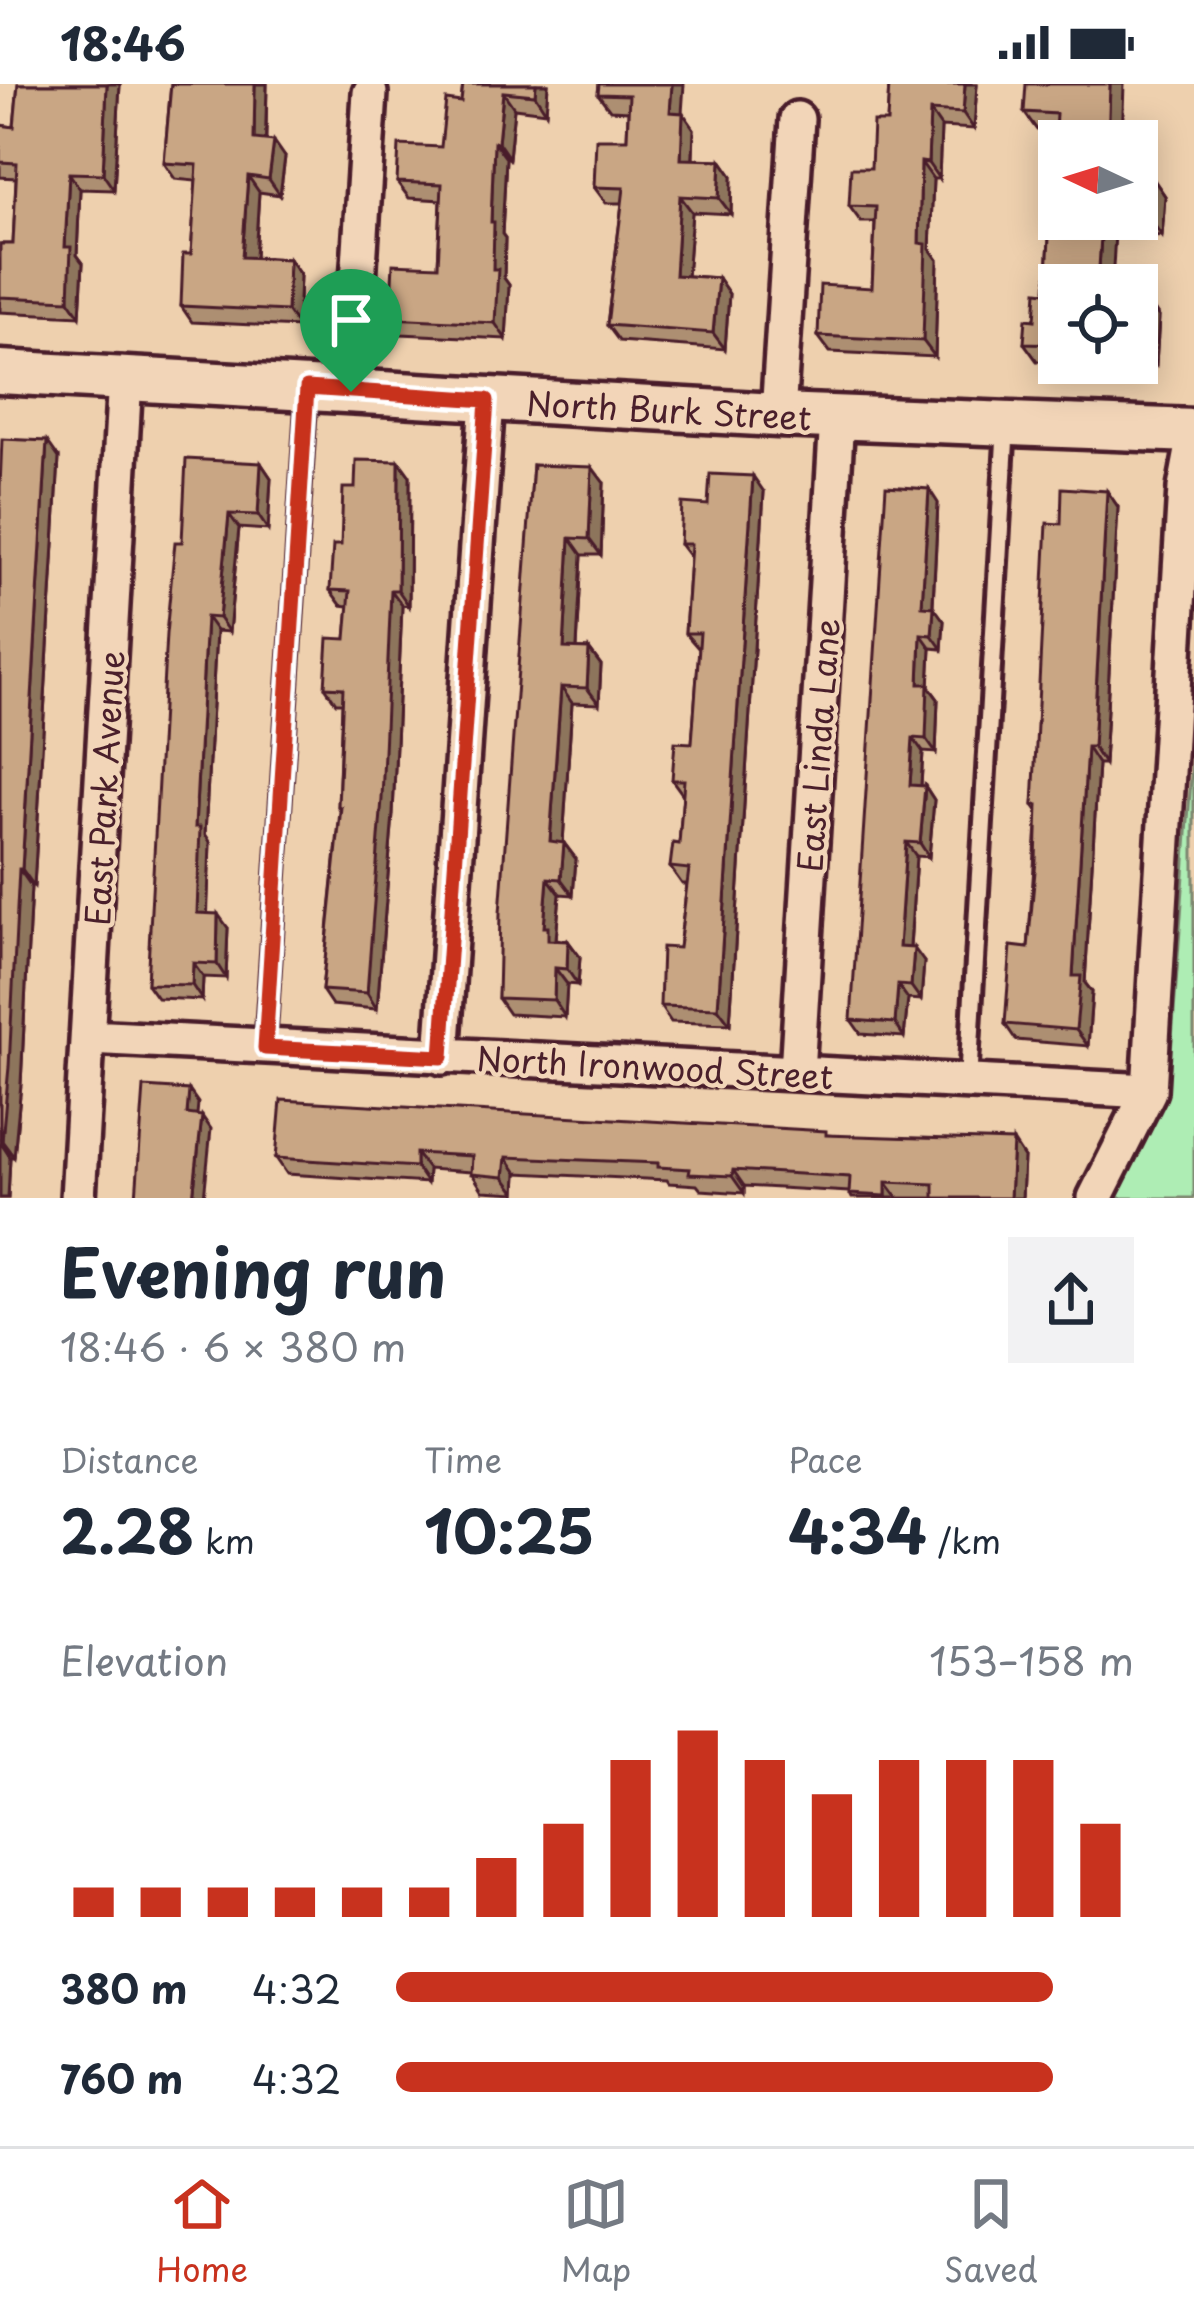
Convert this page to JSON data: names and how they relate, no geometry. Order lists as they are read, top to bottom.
{
  "streets": {
    "street": [
      "North Burk Street",
      "East Linda Lane",
      "East Park Avenue",
      "North Ironwood Street"
    ]
  },
  "crossings": [
    ["North Burk Street", "East Linda Lane"],
    ["North Burk Street", "East Park Avenue"],
    ["East Linda Lane", "North Ironwood Street"],
    ["East Park Avenue", "North Ironwood Street"]
  ],
  "north": "left",
  "page": {
    "status": "18:46",
    "heading": ["Evening run", "18:46 · 6 × 380 m"],
    "stats": [
      ["Distance", "2.28 km"],
      ["Time", "10:25"],
      ["Pace", "4:34 /km"]
    ],
    "chart": ["Elevation", "153–158 m"],
    "list": [
      {
        "name": "380 m",
        "note": "4:32"
      },
      {
        "name": "760 m",
        "note": "4:32"
      }
    ],
    "tabs": ["Home", "Map", "Saved"]
  }
}
